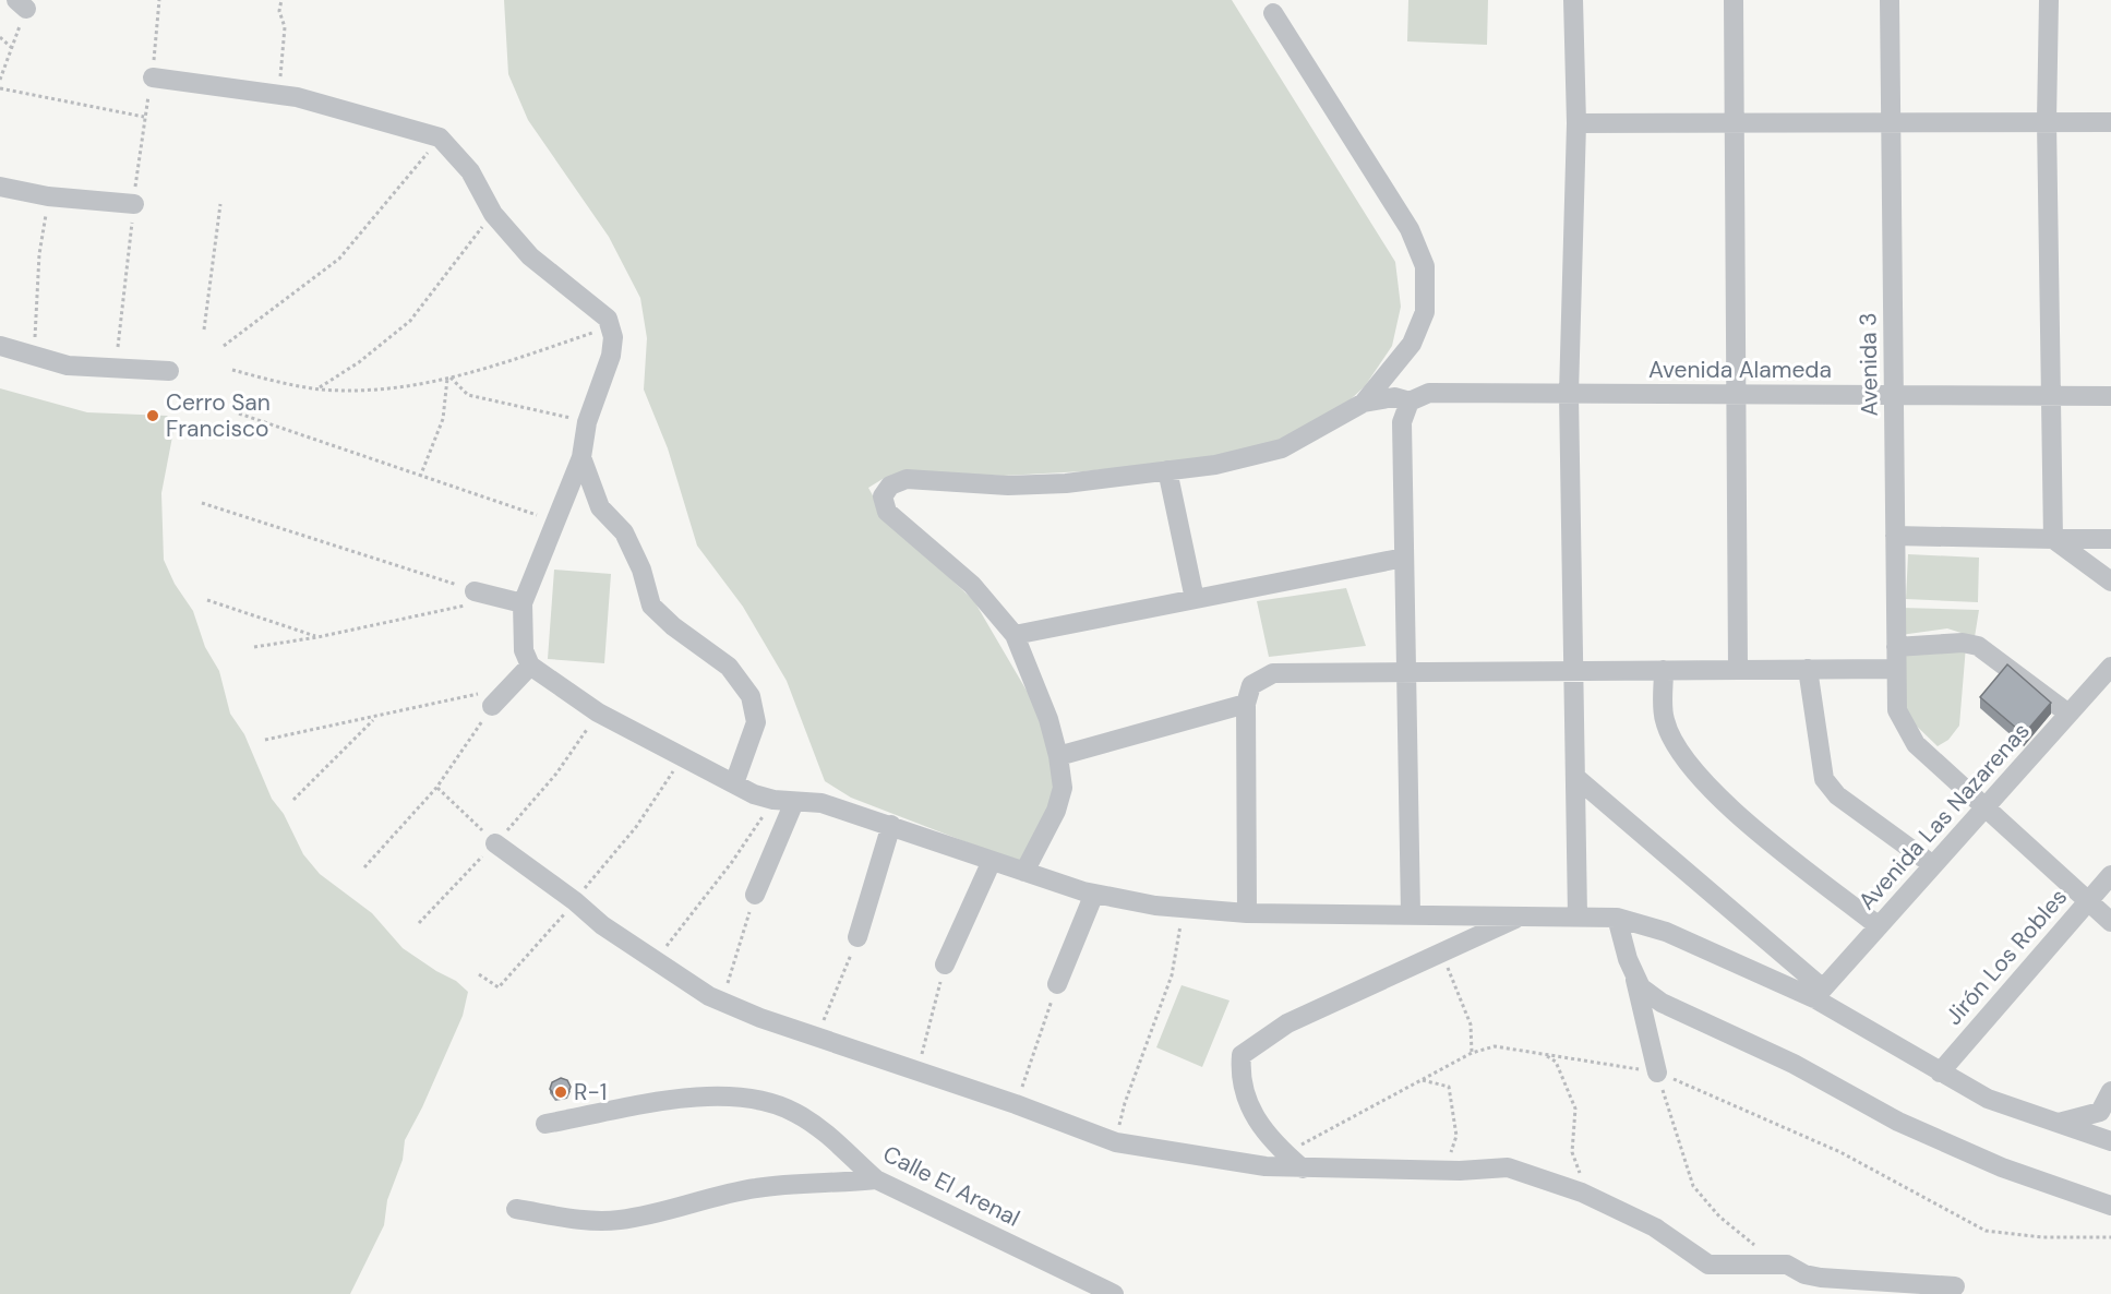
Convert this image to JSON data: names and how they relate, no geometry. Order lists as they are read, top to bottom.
{
  "streets": {
    "street": [
      "Avenida 3",
      "Avenida Alameda",
      "Avenida Las Nazarenas",
      "Jirón Los Robles",
      "Calle El Arenal"
    ]
  },
  "crossings": [
    ["Avenida 3", "Avenida Alameda"],
    ["Avenida 3", "Avenida Las Nazarenas"]
  ],
  "places": ["Cerro San Francisco", "R-1"]
}
